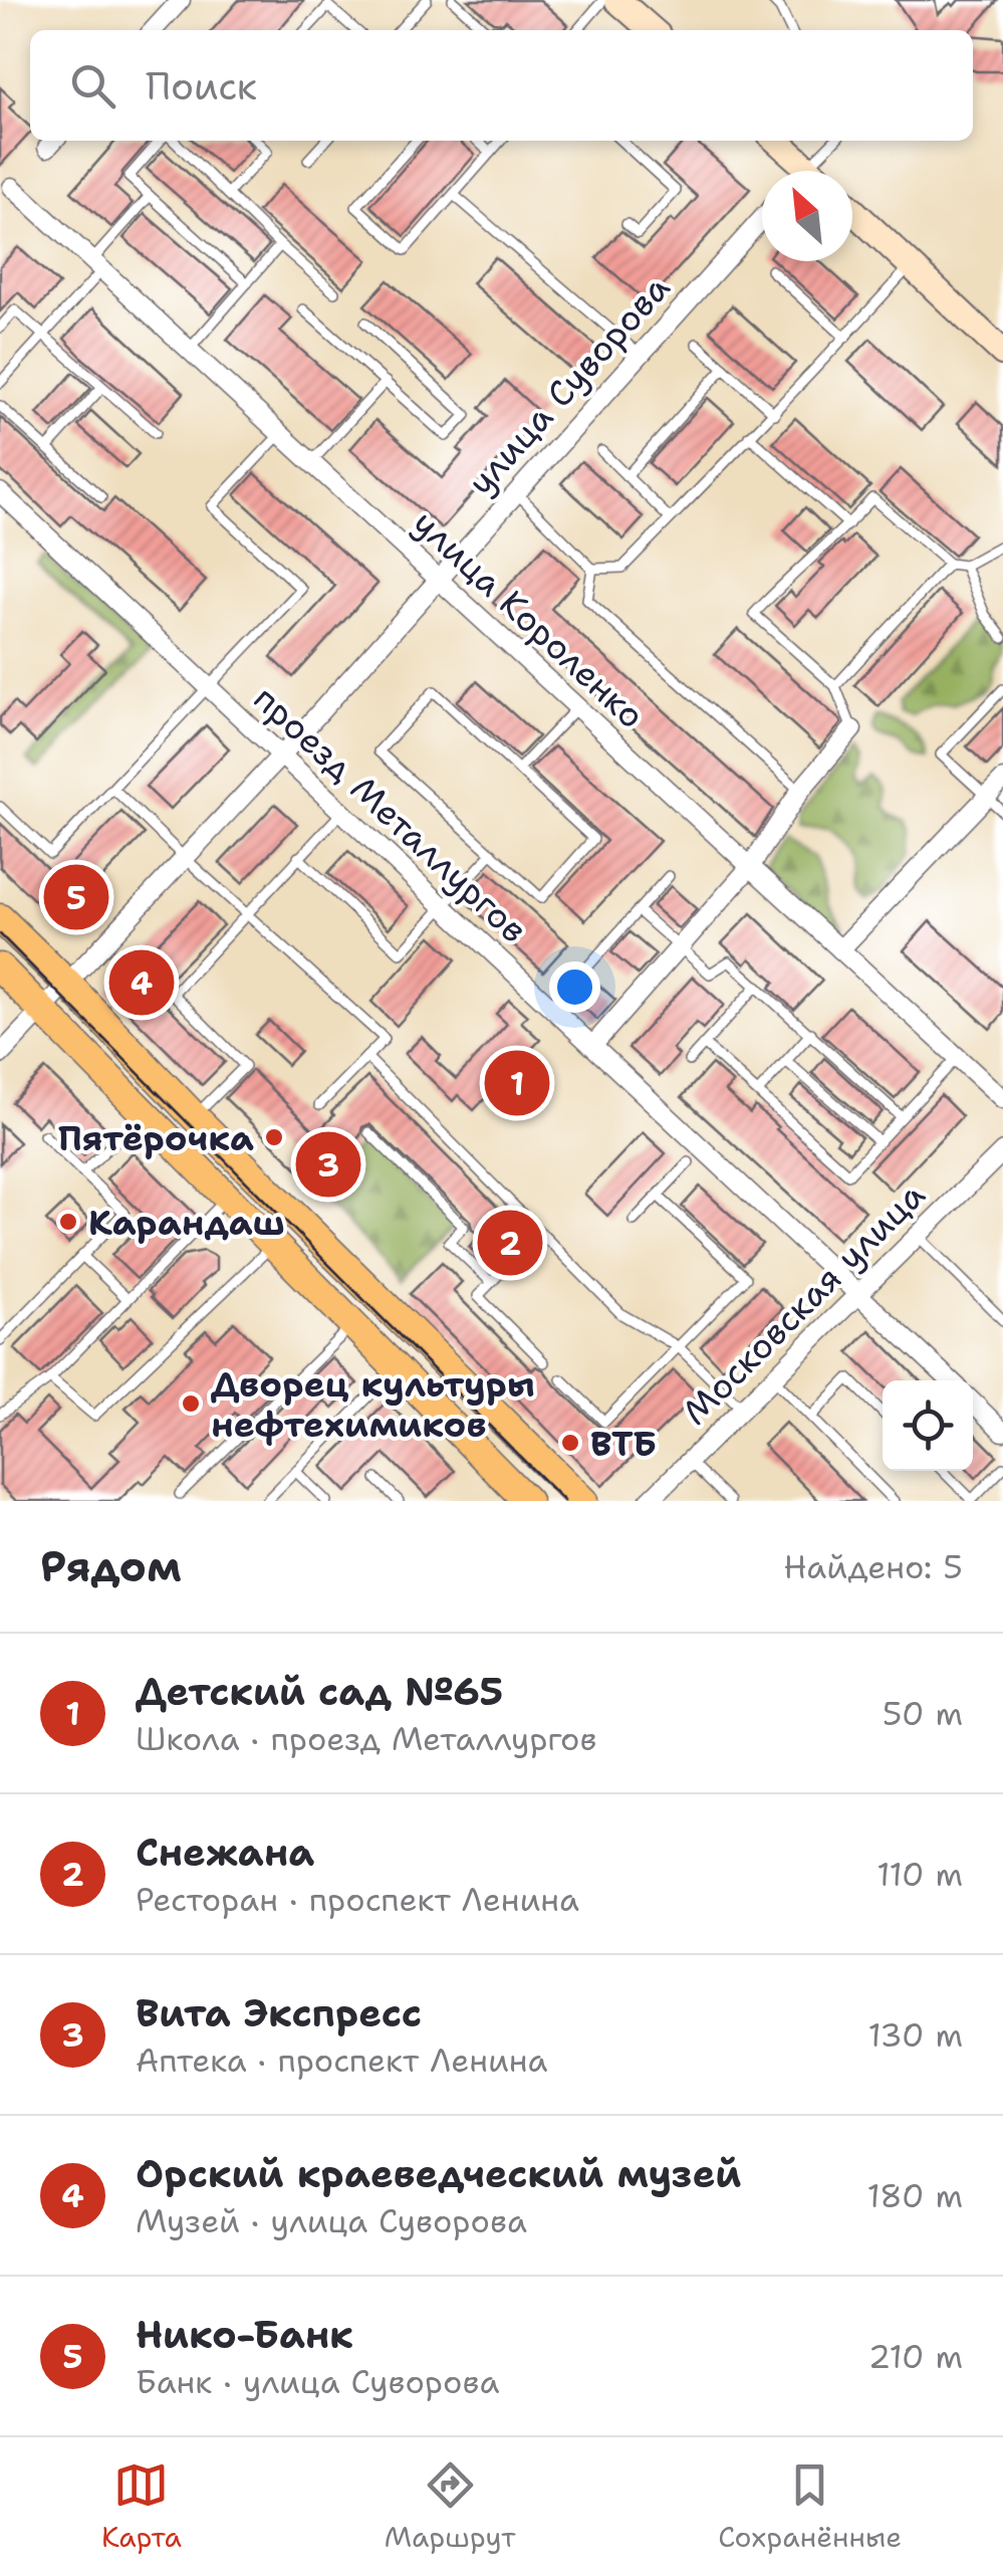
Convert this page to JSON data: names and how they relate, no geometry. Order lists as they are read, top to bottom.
{
  "streets": {
    "street": [
      "улица Суворова",
      "улица Короленко",
      "проезд Металлургов",
      "Московская улица"
    ]
  },
  "crossings": [
    ["улица Суворова", "улица Короленко"],
    ["улица Суворова", "проезд Металлургов"],
    ["проезд Металлургов", "Московская улица"]
  ],
  "places": [
    "Пятёрочка",
    "Карандаш",
    "Дворец культуры нефтехимиков",
    "ВТБ"
  ],
  "north": "top left",
  "page": {
    "search": "Поиск",
    "pins": [
      "5",
      "4",
      "1",
      "3",
      "2"
    ],
    "heading": ["Рядом", "Найдено: 5"],
    "list": [
      {
        "mark": "1",
        "name": "Детский сад №65",
        "note": "Школа · проезд Металлургов",
        "value": "50 m"
      },
      {
        "mark": "2",
        "name": "Снежана",
        "note": "Ресторан · проспект Ленина",
        "value": "110 m"
      },
      {
        "mark": "3",
        "name": "Вита Экспресс",
        "note": "Аптека · проспект Ленина",
        "value": "130 m"
      },
      {
        "mark": "4",
        "name": "Орский краеведческий музей",
        "note": "Музей · улица Суворова",
        "value": "180 m"
      },
      {
        "mark": "5",
        "name": "Нико-Банк",
        "note": "Банк · улица Суворова",
        "value": "210 m"
      }
    ],
    "nav": ["Карта", "Маршрут", "Сохранённые"]
  }
}
